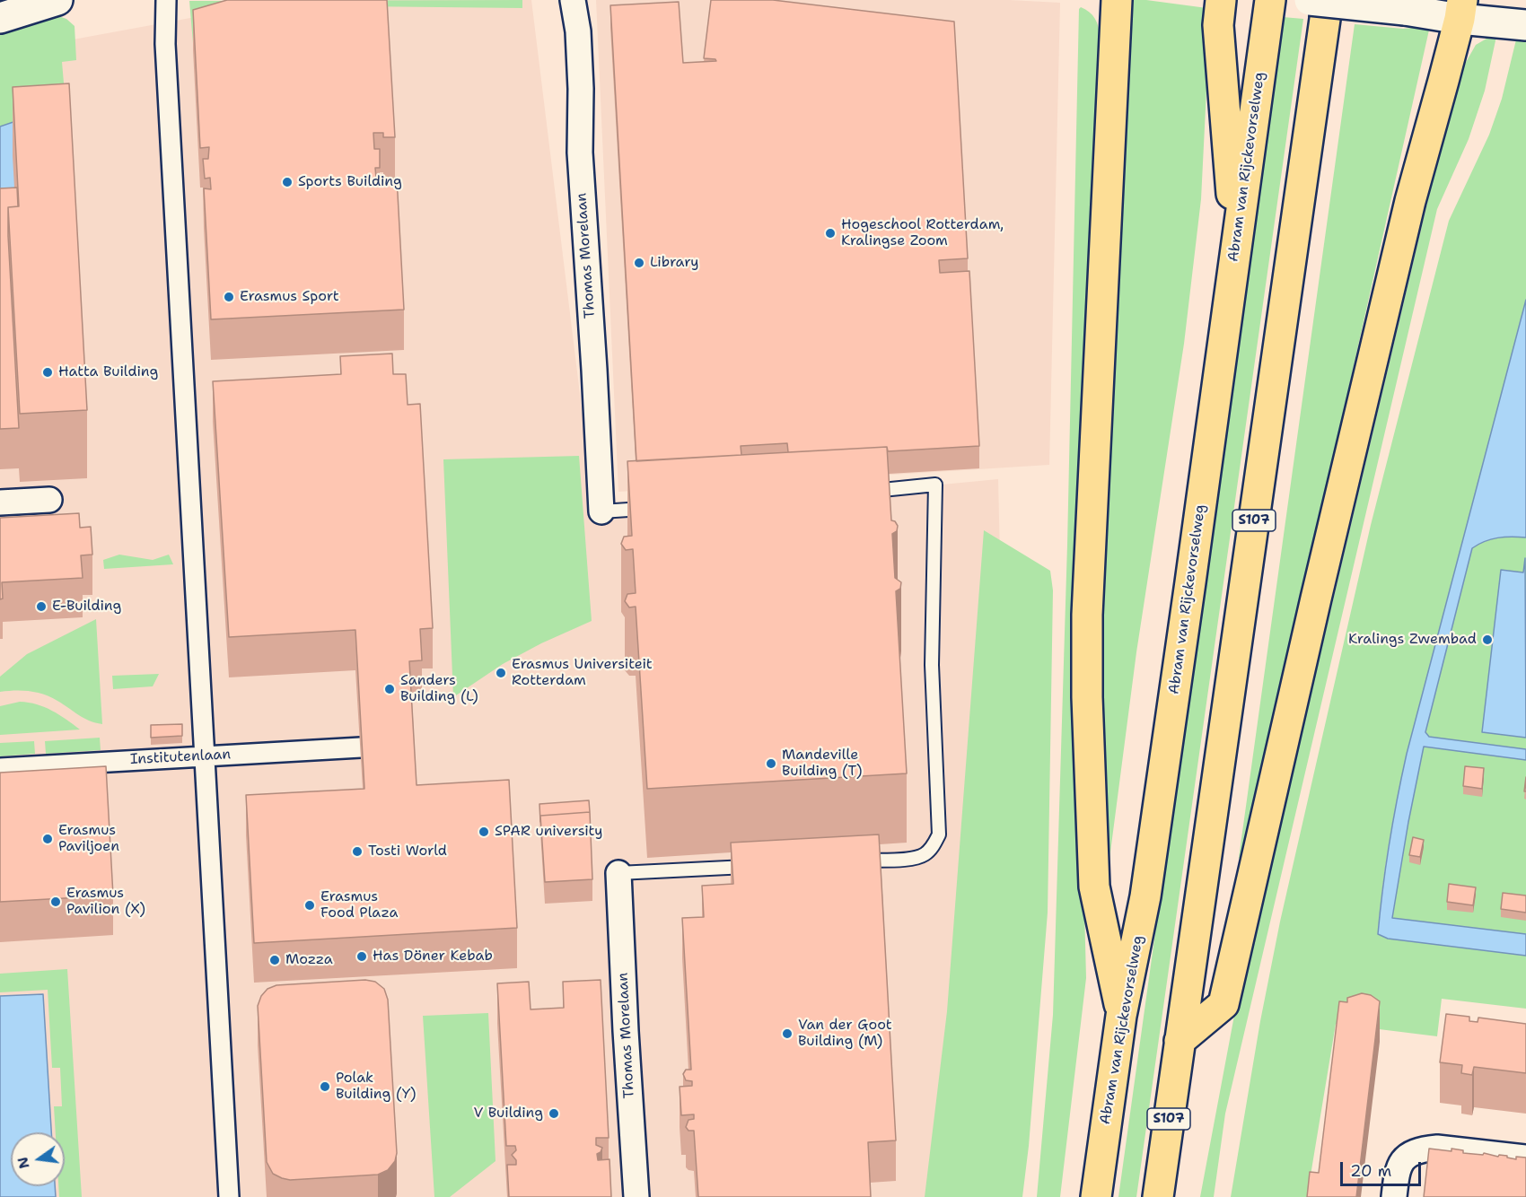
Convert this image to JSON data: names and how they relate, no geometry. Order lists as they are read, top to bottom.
{
  "streets": {
    "main road": ["Abram van Rijckevorselweg", "S107"],
    "street": ["Thomas Morelaan", "Institutenlaan"]
  },
  "places": [
    "Sports Building",
    "Hogeschool Rotterdam, Kralingse Zoom",
    "Library",
    "Erasmus Sport",
    "Hatta Building",
    "E-Building",
    "Kralings Zwembad",
    "Erasmus Universiteit Rotterdam",
    "Sanders Building (L)",
    "Mandeville Building (T)",
    "SPAR university",
    "Erasmus Paviljoen",
    "Tosti World",
    "Erasmus Pavilion (X)",
    "Erasmus Food Plaza",
    "Has Döner Kebab",
    "Mozza",
    "Van der Goot Building (M)",
    "Polak Building (Y)",
    "V Building"
  ],
  "scale_bar": "20 m",
  "north": "left"
}
